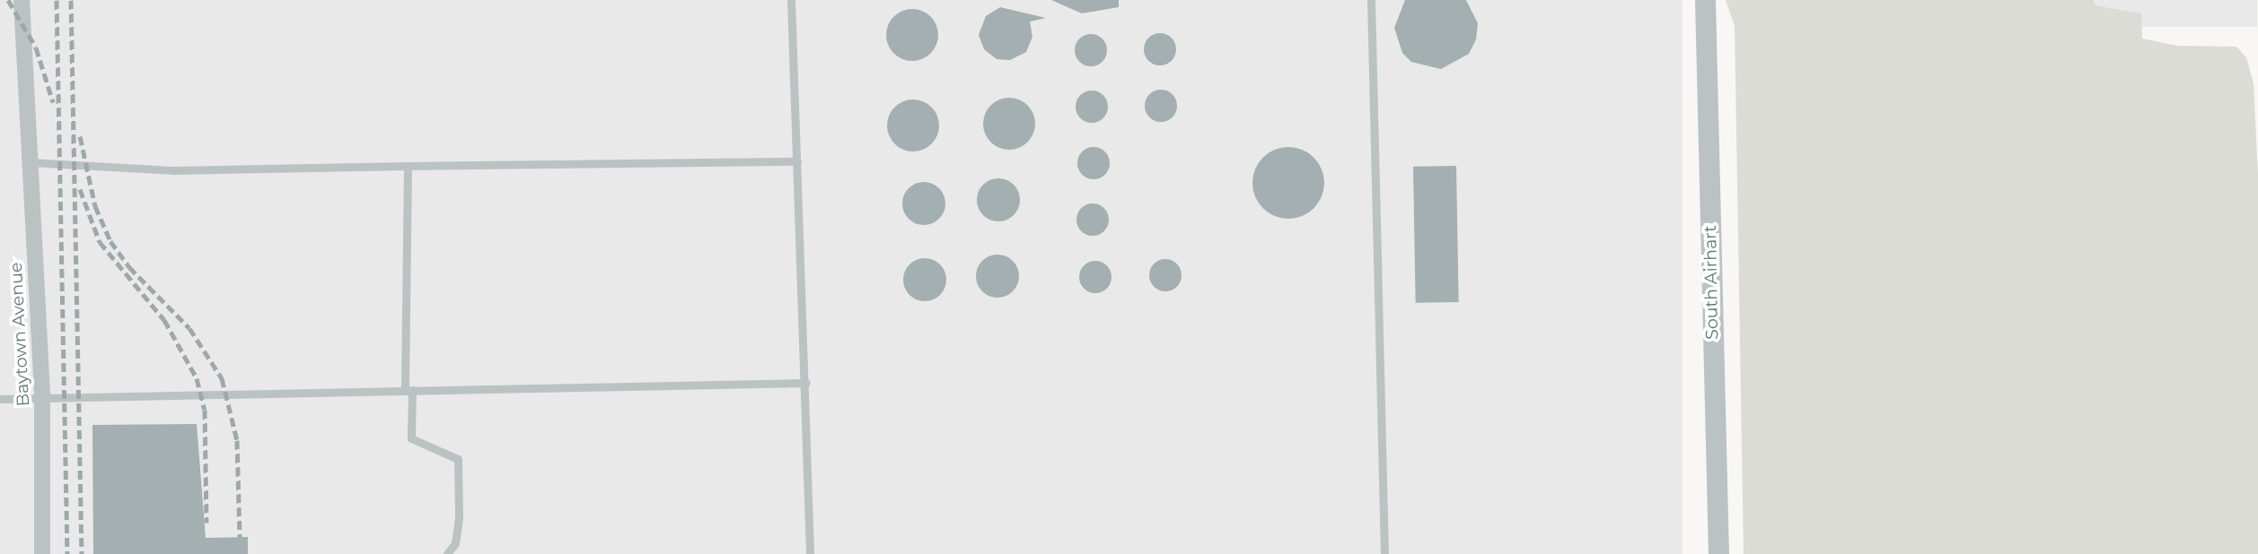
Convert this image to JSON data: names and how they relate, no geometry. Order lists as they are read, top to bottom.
{
  "streets": {
    "street": ["South Airhart", "Baytown Avenue"]
  }
}
